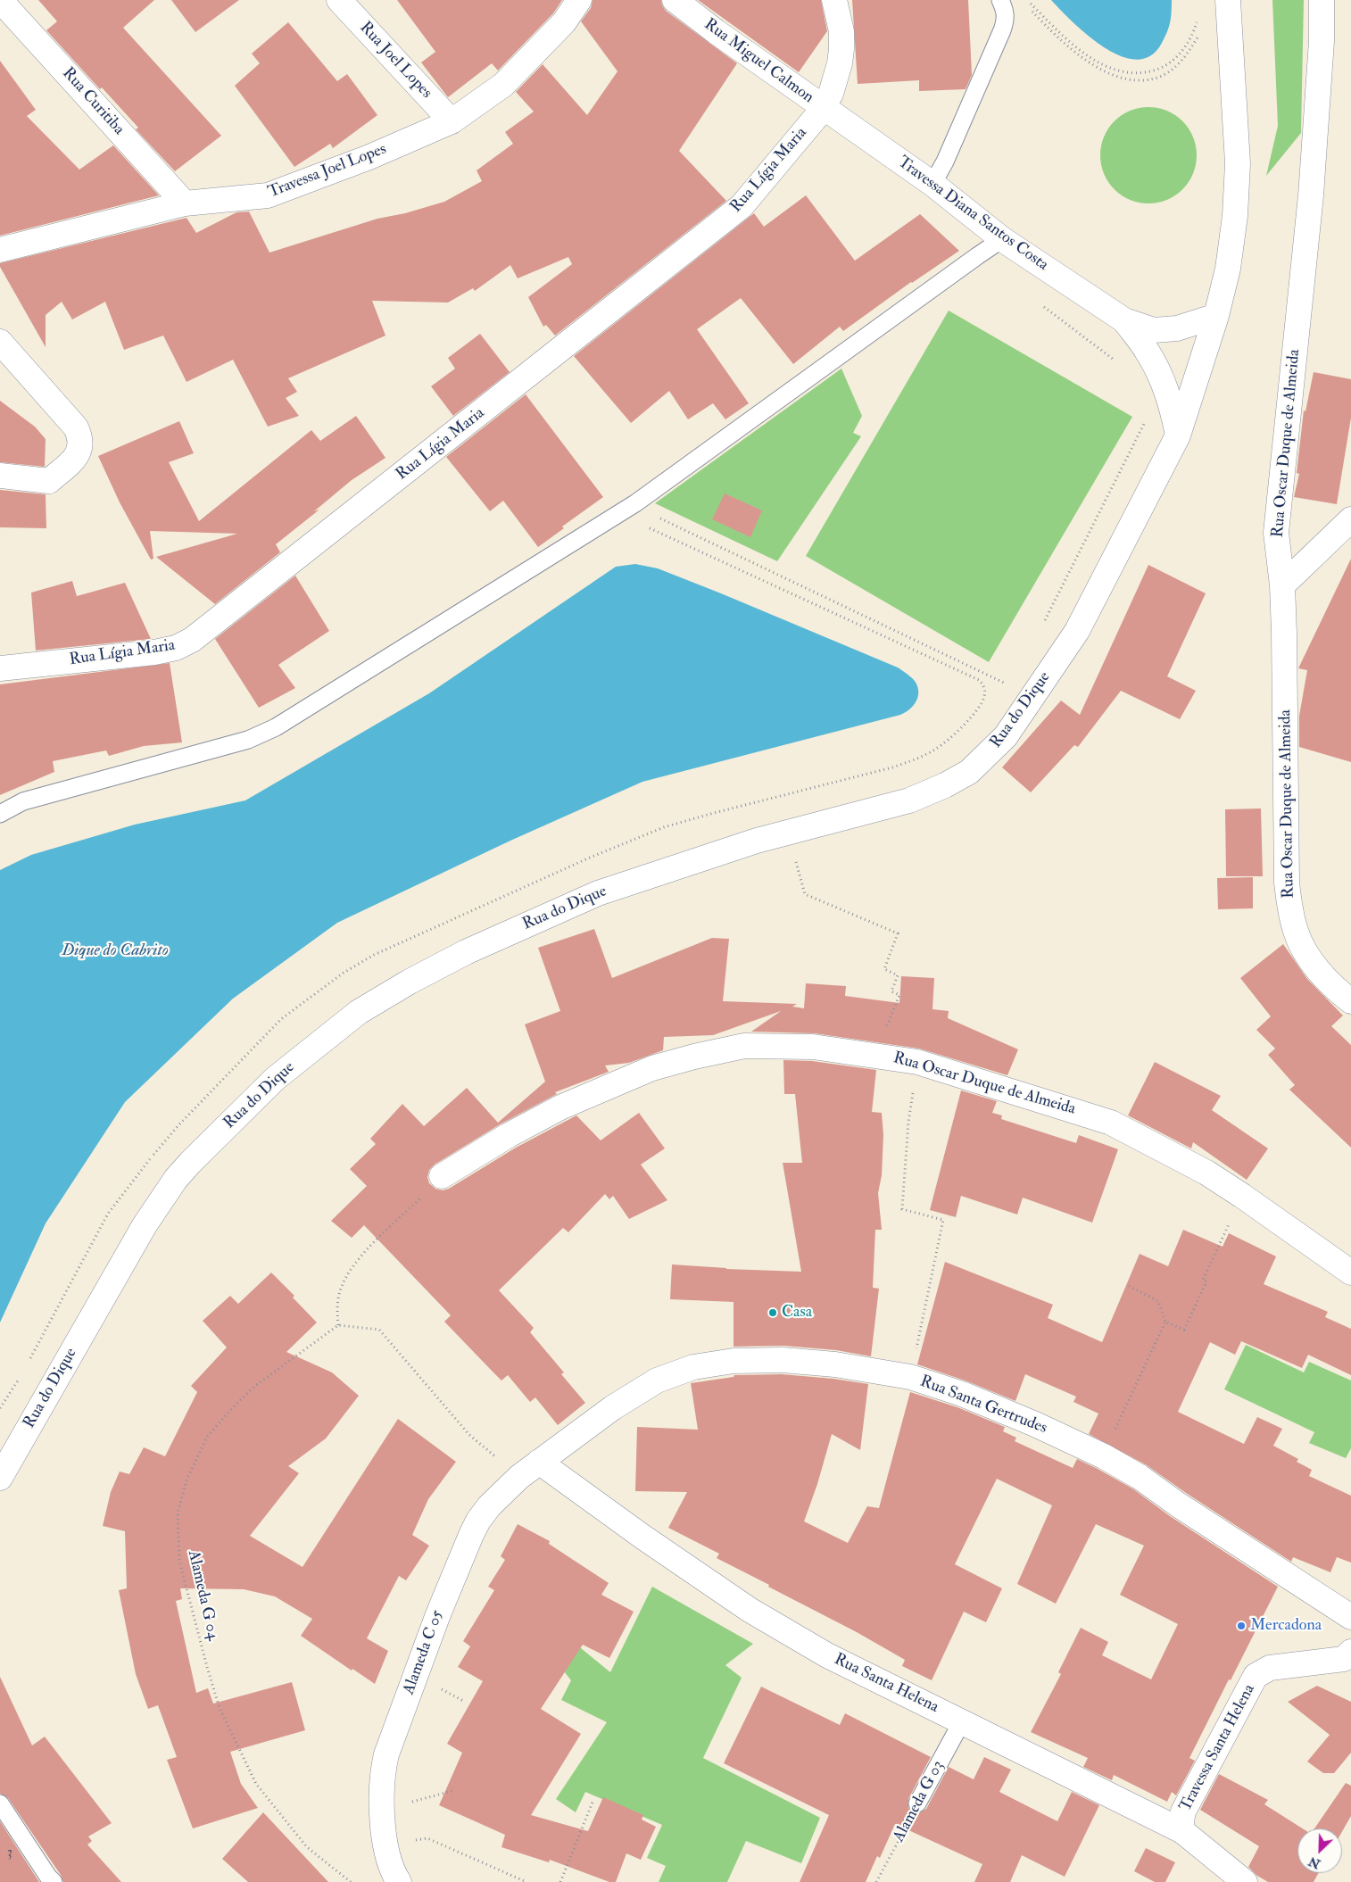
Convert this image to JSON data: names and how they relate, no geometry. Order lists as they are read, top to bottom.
{
  "streets": {
    "street": [
      "Rua Joel Lopes",
      "Rua Miguel Calmon",
      "Rua Curitiba",
      "Rua Lígia Maria",
      "Travessa Joel Lopes",
      "Travessa Diana Santos Costa",
      "Rua Oscar Duque de Almeida",
      "Rua do Dique",
      "Rua Santa Gertrudes",
      "Alameda C 05",
      "Rua Santa Helena",
      "Travessa Santa Helena"
    ],
    "lane": ["Alameda G 03"],
    "path": ["Alameda G 04"]
  },
  "crossings": [
    ["Rua Joel Lopes", "Travessa Joel Lopes"],
    ["Rua Miguel Calmon", "Rua Lígia Maria"],
    ["Rua Miguel Calmon", "Travessa Diana Santos Costa"],
    ["Rua Curitiba", "Travessa Joel Lopes"],
    ["Rua Lígia Maria", "Travessa Diana Santos Costa"],
    ["Travessa Diana Santos Costa", "Rua do Dique"],
    ["Rua Santa Gertrudes", "Alameda C 05"],
    ["Rua Santa Gertrudes", "Rua Santa Helena"],
    ["Alameda C 05", "Rua Santa Helena"],
    ["Rua Santa Helena", "Travessa Santa Helena"],
    ["Rua Santa Helena", "Alameda G 03"]
  ],
  "water": ["Dique do Cabrito"],
  "places": ["Casa", "Mercadona"],
  "house_numbers": ["3"],
  "north": "bottom left"
}
